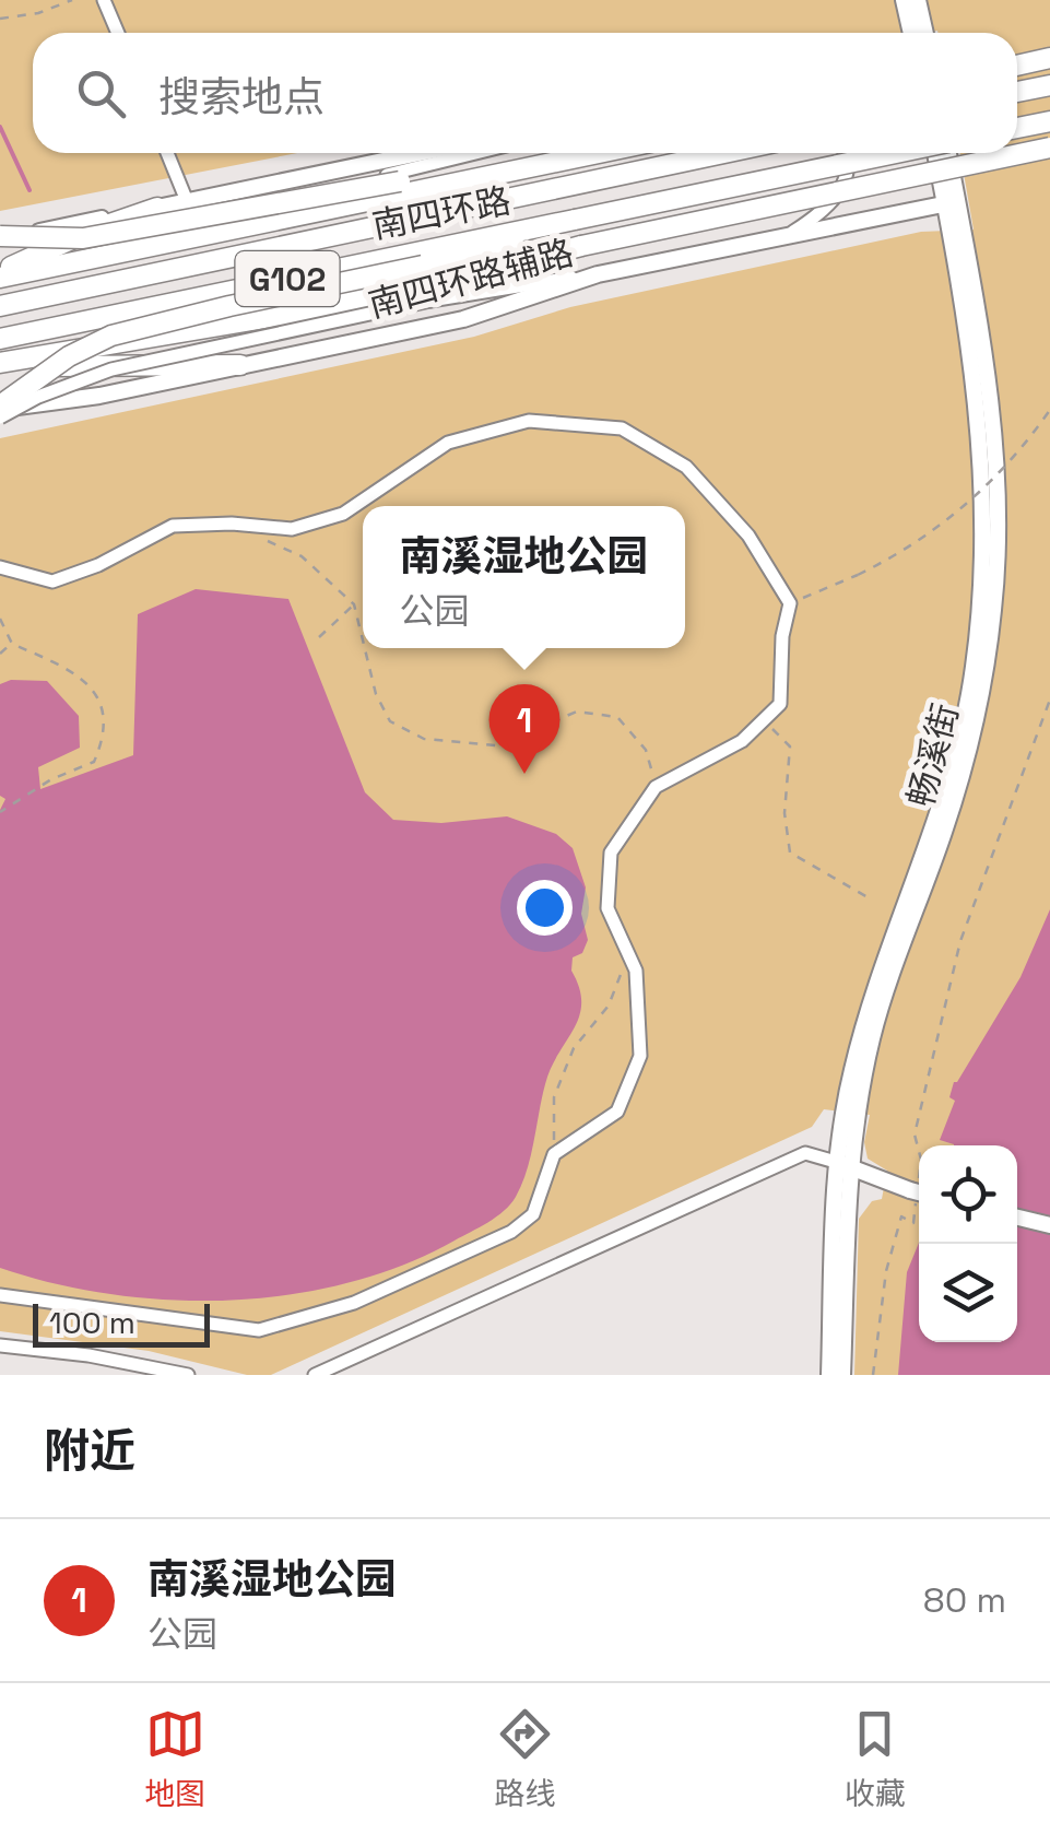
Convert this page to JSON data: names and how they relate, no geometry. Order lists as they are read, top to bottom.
{
  "streets": {
    "highway": ["南四环路", "G102"],
    "main road": ["南四环路辅路", "畅溪街"]
  },
  "crossings": [
    ["南四环路", "G102"],
    ["南四环路辅路", "畅溪街"]
  ],
  "scale_bar": "100 m",
  "page": {
    "search": "搜索地点",
    "popup": ["南溪湿地公园", "公园"],
    "pins": "1",
    "scale": "100 m",
    "heading": "附近",
    "list": [
      {
        "mark": "1",
        "name": "南溪湿地公园",
        "note": "公园",
        "value": "80 m"
      }
    ],
    "nav": ["地图", "路线", "收藏"]
  }
}
